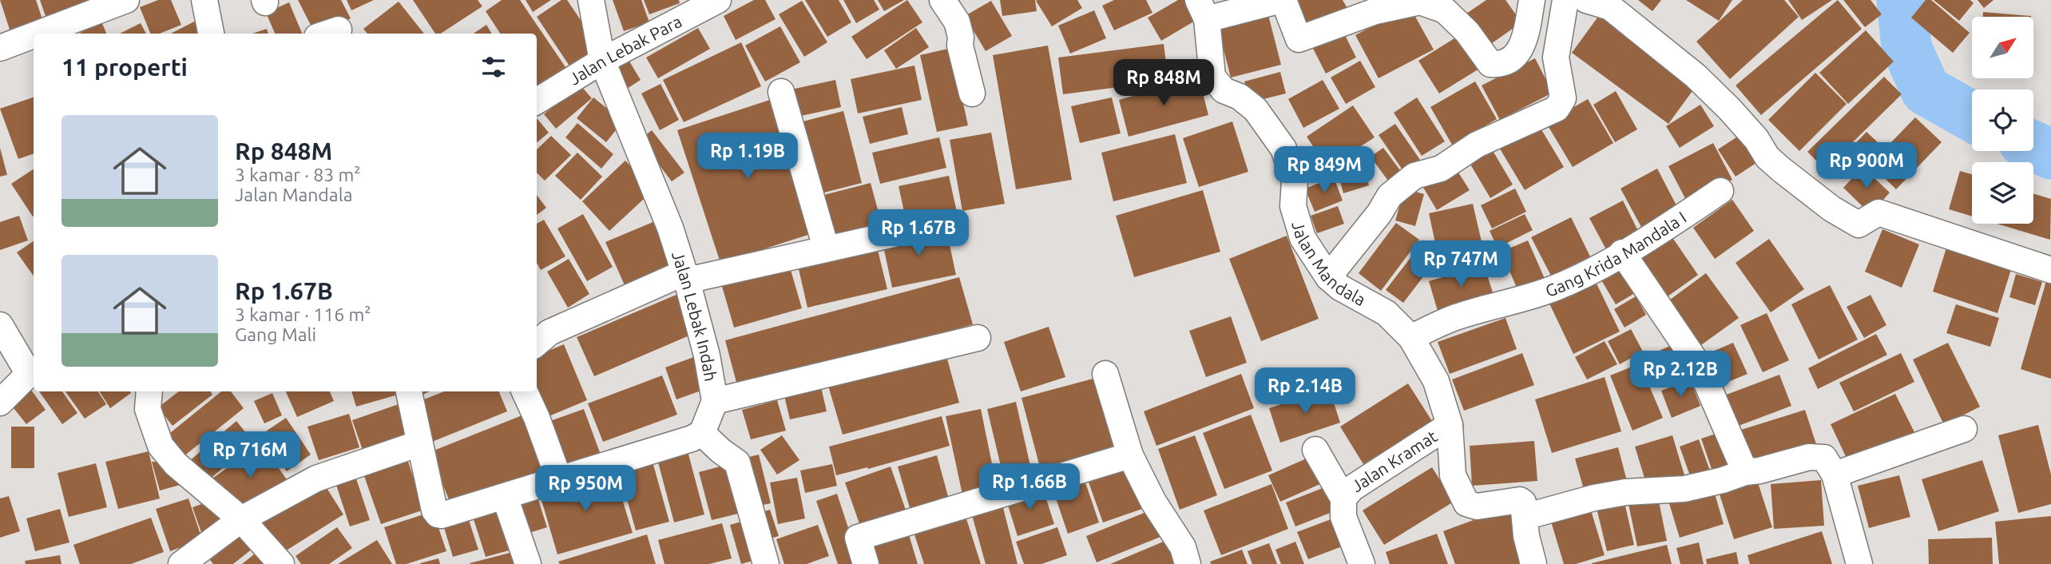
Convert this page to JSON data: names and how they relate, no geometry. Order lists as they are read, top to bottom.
{
  "streets": {
    "street": [
      "Jalan Lebak Para",
      "Gang Krida Mandala I",
      "Jalan Mandala",
      "Jalan Lebak Indah",
      "Jalan Kramat"
    ]
  },
  "crossings": [
    ["Jalan Lebak Para", "Jalan Lebak Indah"],
    ["Gang Krida Mandala I", "Jalan Mandala"],
    ["Jalan Mandala", "Jalan Kramat"]
  ],
  "north": "top right",
  "page": {
    "heading": "11 properti",
    "price": [
      "Rp 848M",
      "Rp 1.19B",
      "Rp 900M",
      "Rp 849M",
      "Rp 1.67B",
      "Rp 747M",
      "Rp 2.12B",
      "Rp 2.14B",
      "Rp 716M",
      "Rp 1.66B",
      "Rp 950M"
    ],
    "list": [
      {
        "name": "Rp 848M",
        "note": "3 kamar · 83 m² · Jalan Mandala"
      },
      {
        "name": "Rp 1.67B",
        "note": "3 kamar · 116 m² · Gang Mali"
      }
    ]
  }
}
